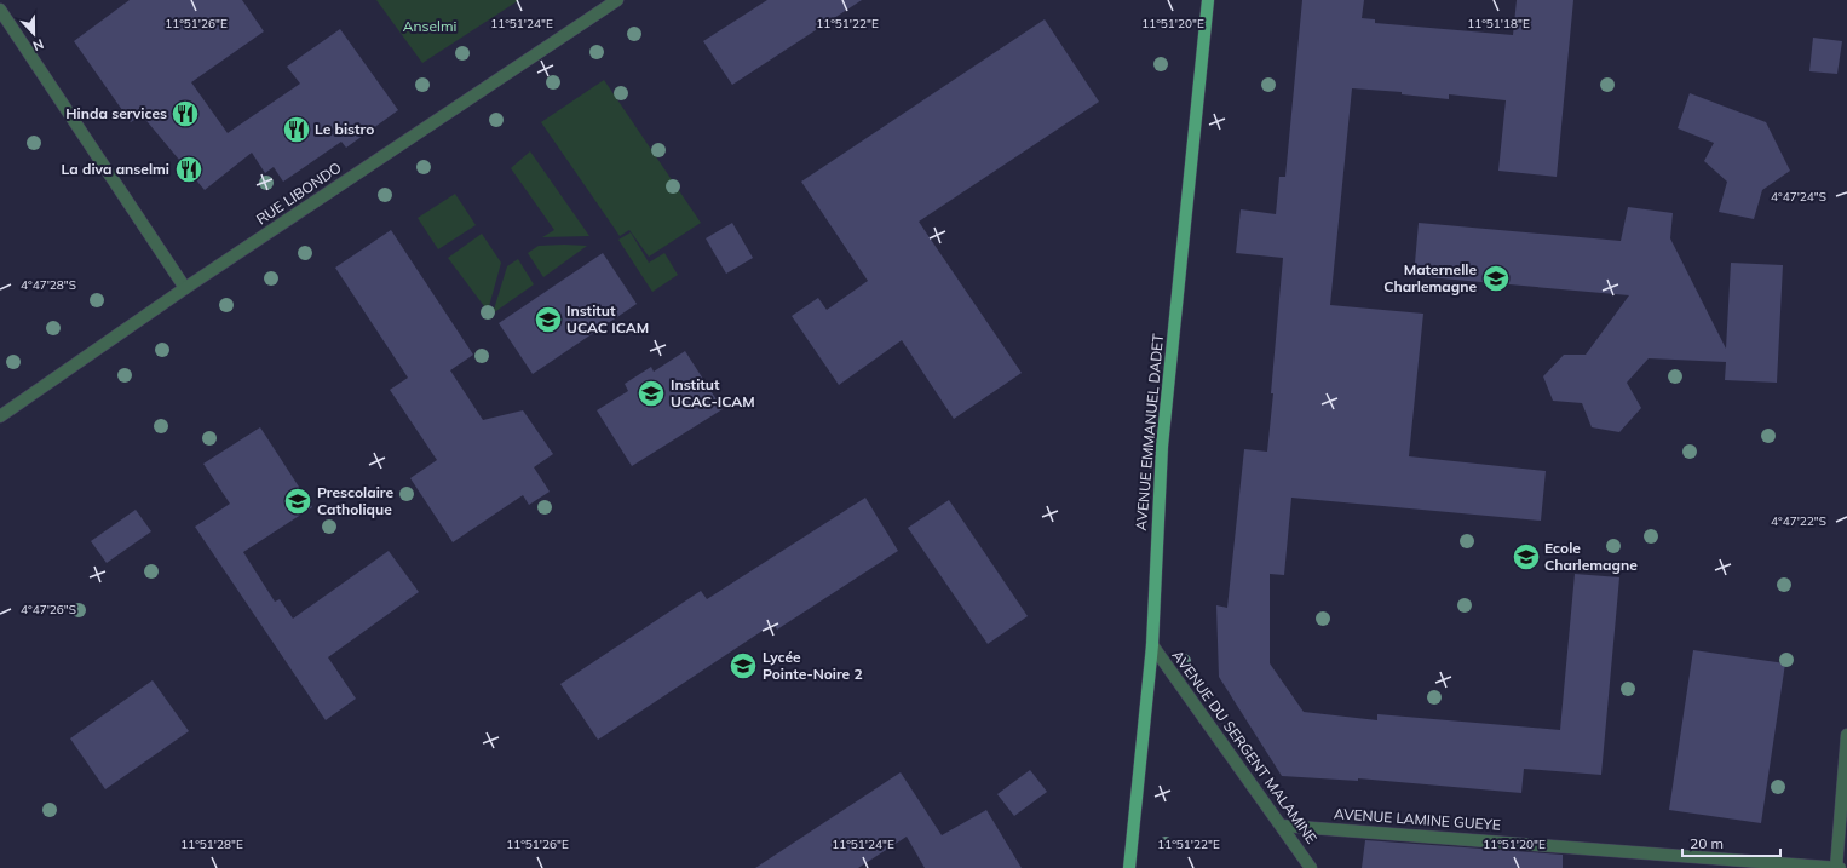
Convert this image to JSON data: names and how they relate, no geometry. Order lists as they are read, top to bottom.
{
  "streets": {
    "main road": ["AVENUE EMMANUEL DADET"],
    "street": ["RUE LIBONDO", "AVENUE DU SERGENT MALAMINE", "AVENUE LAMINE GUEYE"]
  },
  "crossings": [
    ["AVENUE EMMANUEL DADET", "AVENUE DU SERGENT MALAMINE"],
    ["AVENUE DU SERGENT MALAMINE", "AVENUE LAMINE GUEYE"]
  ],
  "parks": ["Anselmi"],
  "places": {
    "restaurant": ["Hinda services", "Le bistro", "La diva anselmi"],
    "school or university": [
      "Maternelle Charlemagne",
      "Institut UCAC ICAM",
      "Institut UCAC-ICAM",
      "Prescolaire Catholique",
      "Ecole Charlemagne",
      "Lycée Pointe-Noire 2"
    ]
  },
  "scale_bar": "20 m",
  "north": "bottom",
  "coordinates": [
    "11°51'20\"E",
    "11°51'26\"E",
    "11°51'24\"E",
    "11°51'22\"E",
    "11°51'18\"E",
    "4°47'24\"S",
    "4°47'28\"S",
    "4°47'22\"S",
    "4°47'26\"S",
    "11°51'28\"E"
  ]
}
